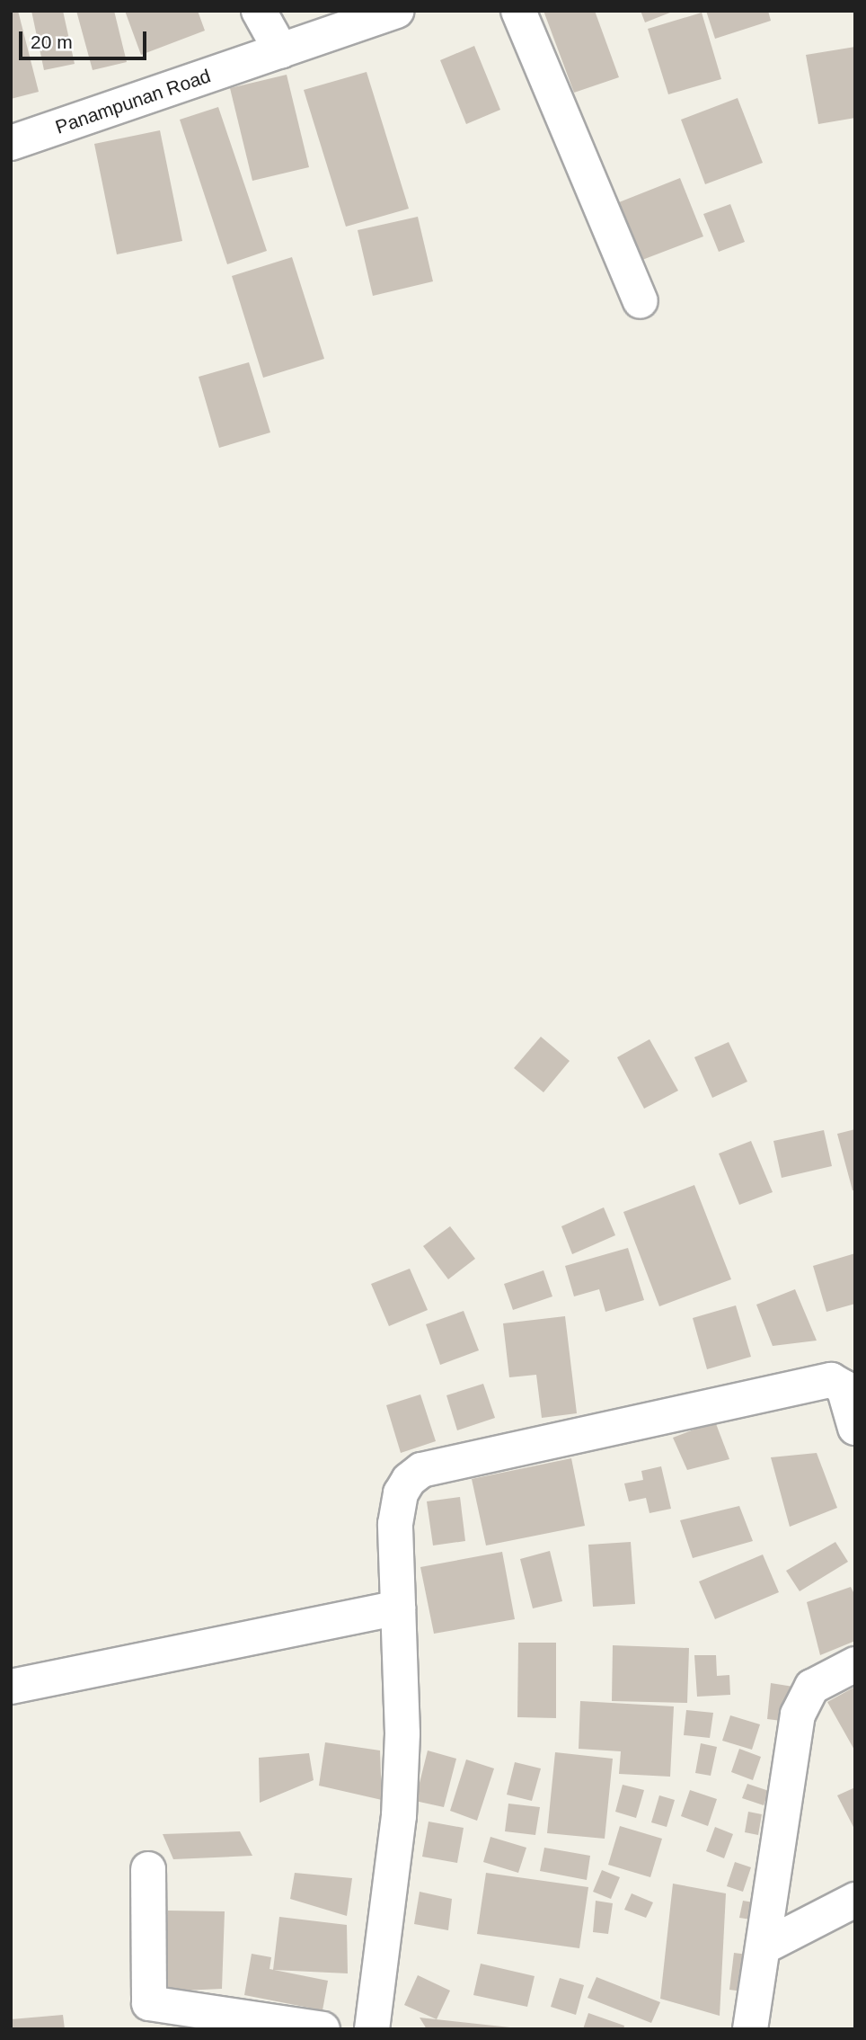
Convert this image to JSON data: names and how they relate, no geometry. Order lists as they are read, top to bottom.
{
  "streets": {
    "street": ["Panampunan Road"]
  },
  "scale_bar": "20 m"
}
